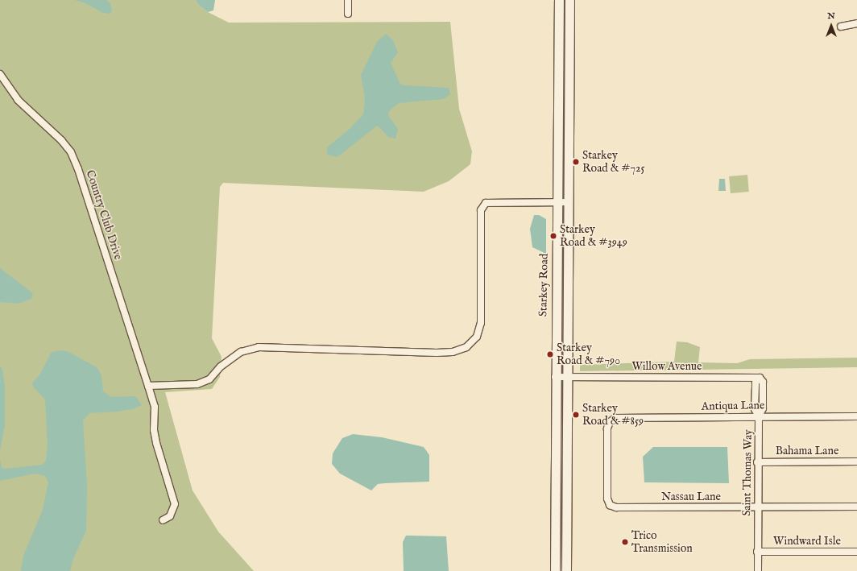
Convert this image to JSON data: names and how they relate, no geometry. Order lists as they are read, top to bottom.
{
  "streets": {
    "main road": ["Starkey Road"],
    "street": [
      "Country Club Drive",
      "Willow Avenue",
      "Antiqua Lane",
      "Bahama Lane",
      "Saint Thomas Way",
      "Nassau Lane",
      "Windward Isle"
    ]
  },
  "crossings": [
    ["Starkey Road", "Willow Avenue"],
    ["Willow Avenue", "Saint Thomas Way"],
    ["Antiqua Lane", "Saint Thomas Way"],
    ["Antiqua Lane", "Nassau Lane"],
    ["Bahama Lane", "Saint Thomas Way"],
    ["Saint Thomas Way", "Nassau Lane"],
    ["Saint Thomas Way", "Windward Isle"]
  ],
  "places": [
    "Starkey Road & #725",
    "Starkey Road & #3949",
    "Starkey Road & #790",
    "Starkey Road & #859",
    "Trico Transmission"
  ],
  "north": "top"
}
